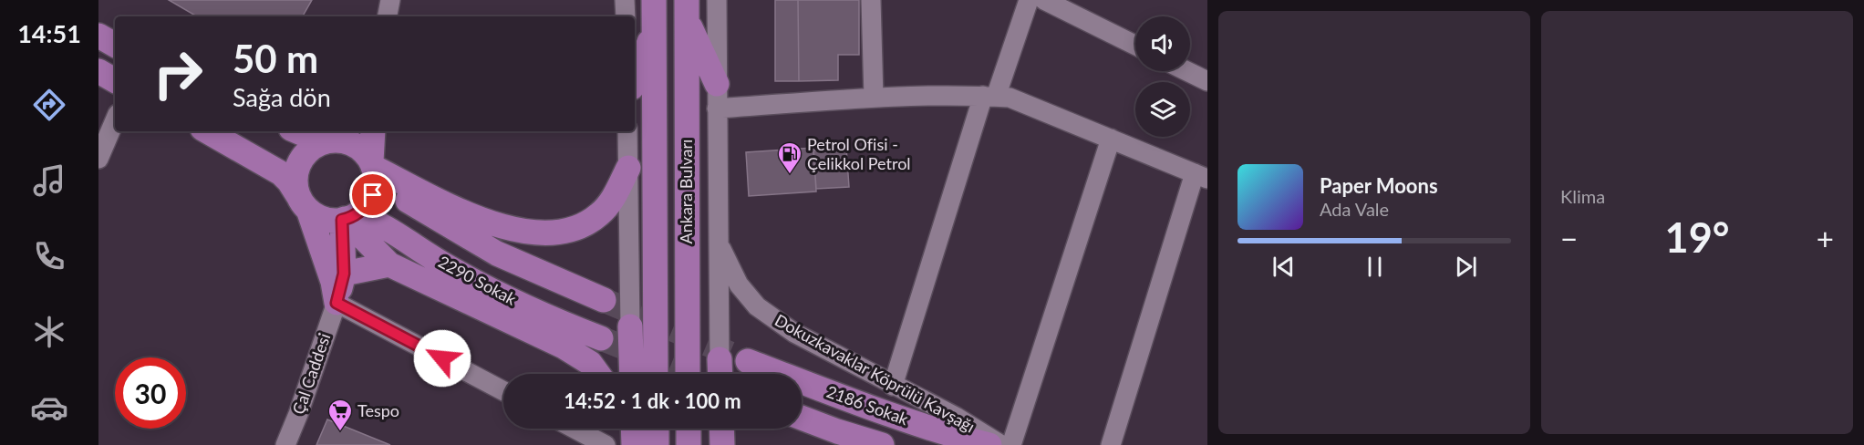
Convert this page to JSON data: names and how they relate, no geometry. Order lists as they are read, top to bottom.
{
  "streets": {
    "main road": ["Ankara Bulvarı", "2290 Sokak", "2186 Sokak"],
    "street": ["Çal Caddesi", "Dokuzkavaklar Köprülü Kavşağı"]
  },
  "crossings": [
    ["Ankara Bulvarı", "Dokuzkavaklar Köprülü Kavşağı"]
  ],
  "places": {
    "fuel station": ["Petrol Ofisi - Çelikkol Petrol"],
    "supermarket": ["Tespo"]
  },
  "page": {
    "tabs": "14:51",
    "tile": "Klima",
    "turn": ["50 m", "Sağa dön"],
    "song": ["Paper Moons", "Ada Vale"],
    "heat": ["−", "19°", "+"],
    "limit": "30",
    "trip": "14:52 · 1 dk · 100 m"
  }
}
